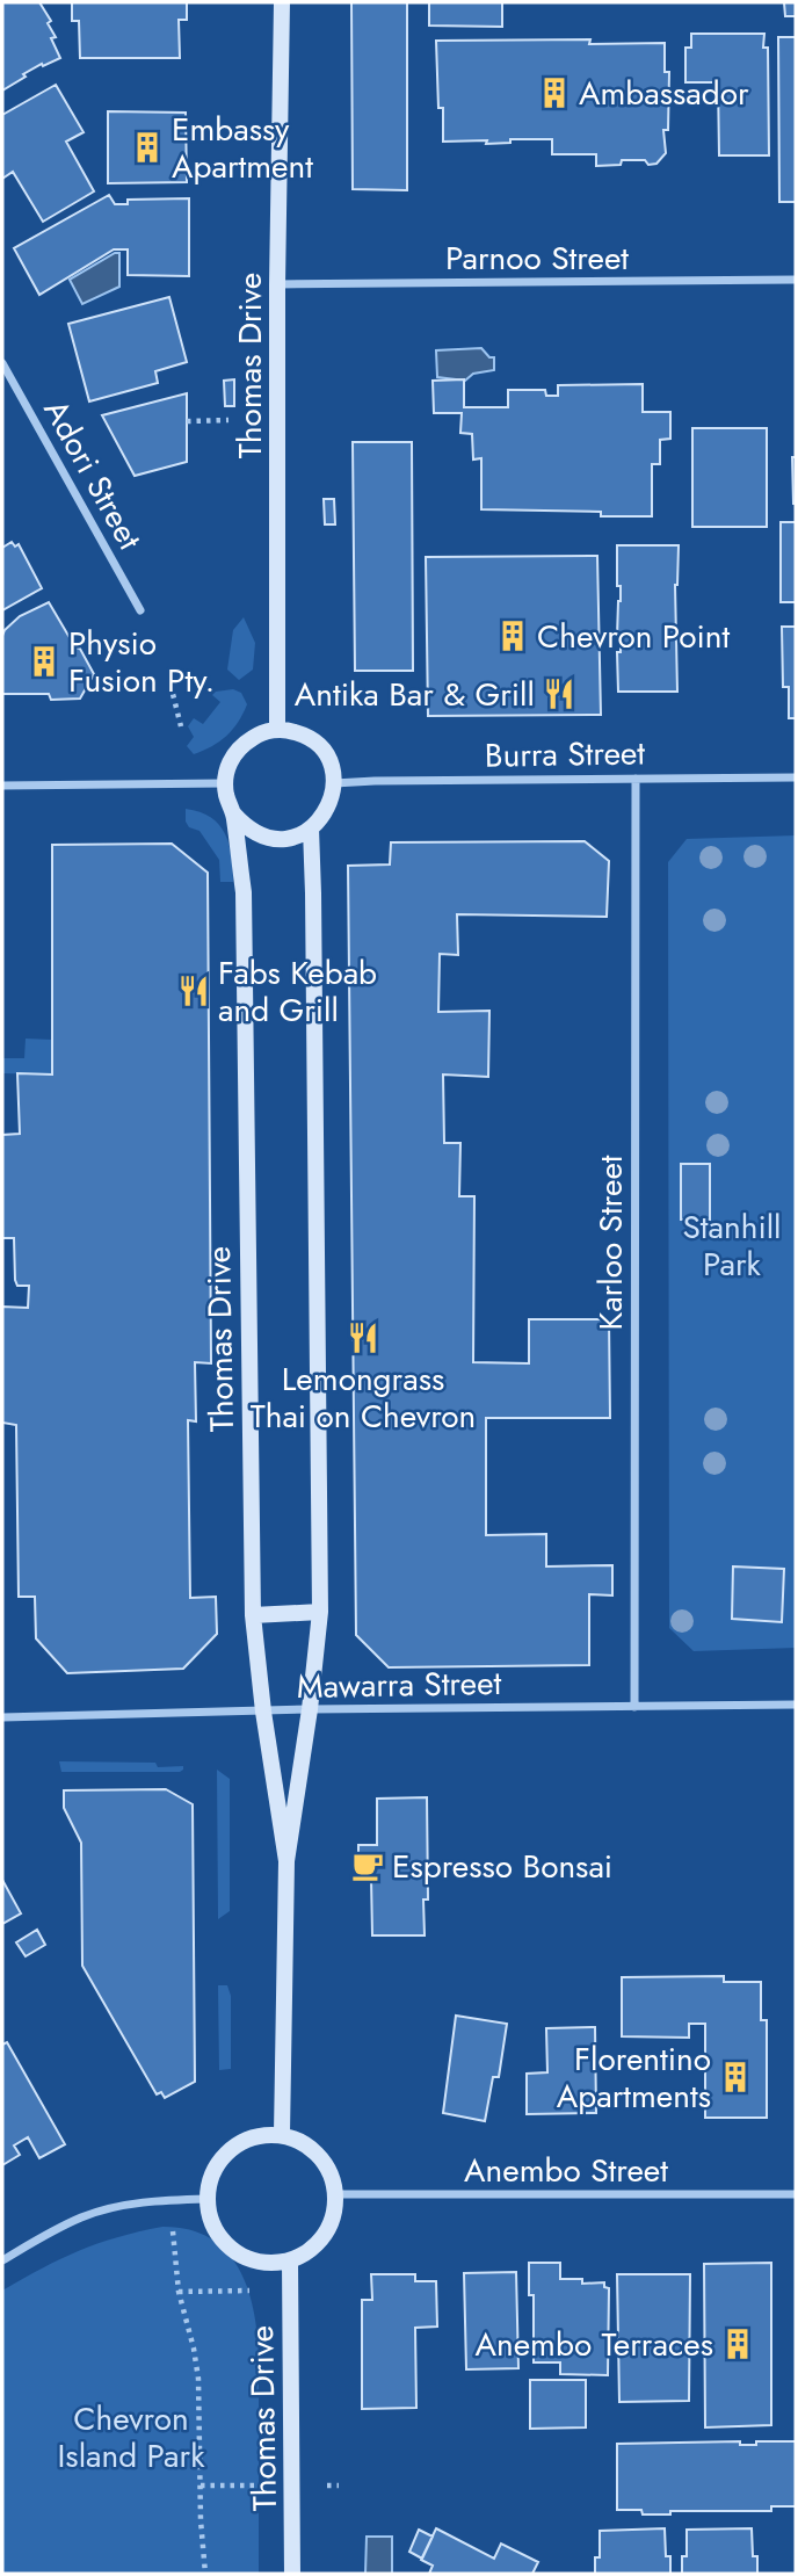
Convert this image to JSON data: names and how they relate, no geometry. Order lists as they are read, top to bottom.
{
  "streets": {
    "main road": ["Thomas Drive"],
    "street": [
      "Parnoo Street",
      "Adori Street",
      "Burra Street",
      "Karloo Street",
      "Mawarra Street",
      "Anembo Street"
    ]
  },
  "crossings": [
    ["Parnoo Street", "Thomas Drive"],
    ["Thomas Drive", "Burra Street"],
    ["Thomas Drive", "Mawarra Street"],
    ["Thomas Drive", "Anembo Street"],
    ["Burra Street", "Karloo Street"],
    ["Karloo Street", "Mawarra Street"]
  ],
  "parks": ["Stanhill Park", "Chevron Island Park"],
  "places": {
    "building": [
      "Ambassador",
      "Embassy Apartment",
      "Chevron Point",
      "Physio Fusion Pty.",
      "Florentino Apartments",
      "Anembo Terraces"
    ],
    "restaurant": ["Antika Bar & Grill", "Fabs Kebab and Grill", "Lemongrass Thai on Chevron"],
    "cafe": ["Espresso Bonsai"]
  }
}
